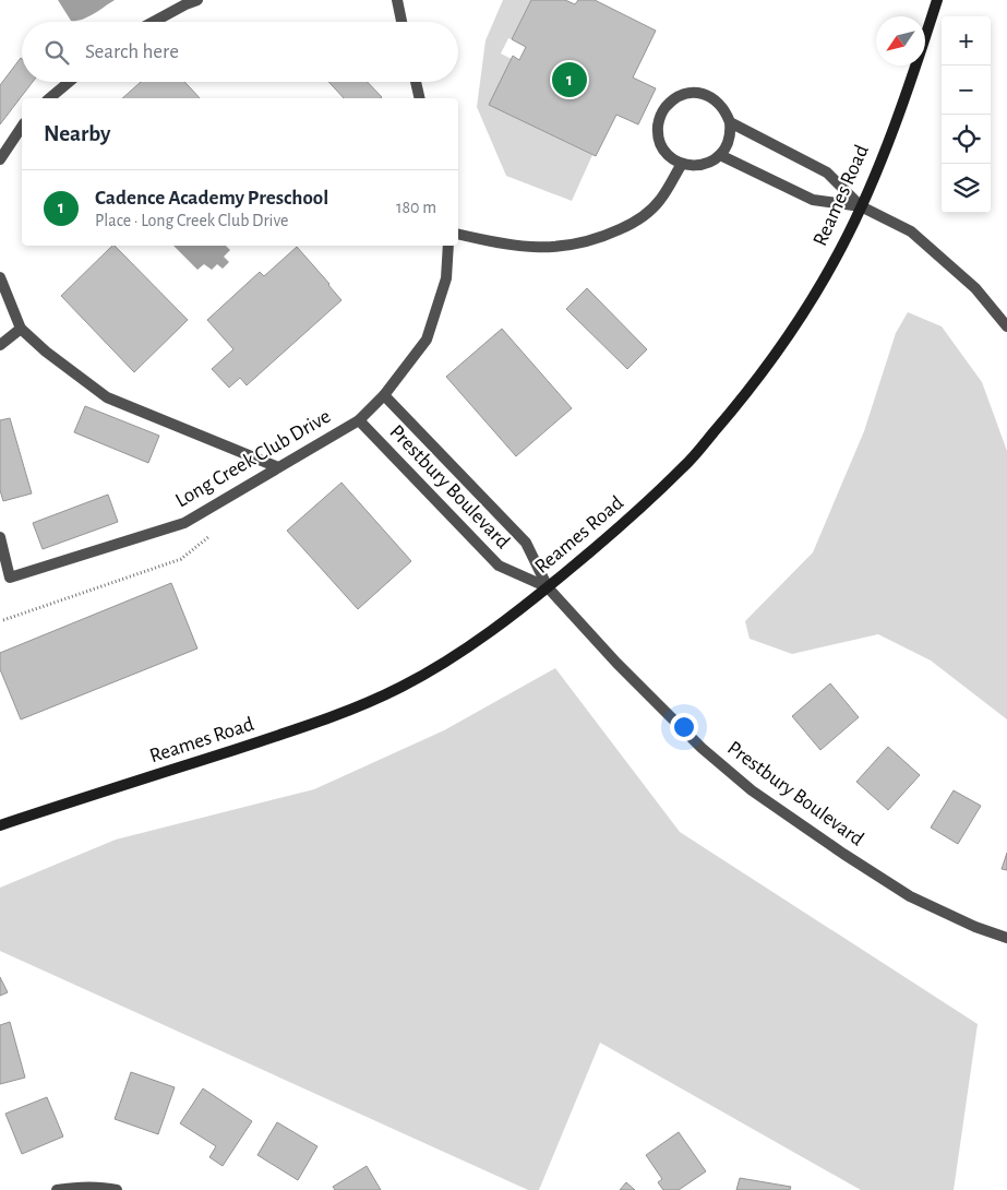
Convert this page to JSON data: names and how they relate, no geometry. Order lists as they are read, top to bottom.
{
  "streets": {
    "main road": ["Reames Road"],
    "street": ["Long Creek Club Drive", "Prestbury Boulevard"]
  },
  "crossings": [
    ["Reames Road", "Prestbury Boulevard"],
    ["Long Creek Club Drive", "Prestbury Boulevard"]
  ],
  "north": "bottom left",
  "page": {
    "map_buttons": ["+", "−"],
    "search": "Search here",
    "pins": "1",
    "heading": "Nearby",
    "list": [
      {
        "mark": "1",
        "name": "Cadence Academy Preschool",
        "note": "Place · Long Creek Club Drive",
        "value": "180 m"
      }
    ]
  }
}
